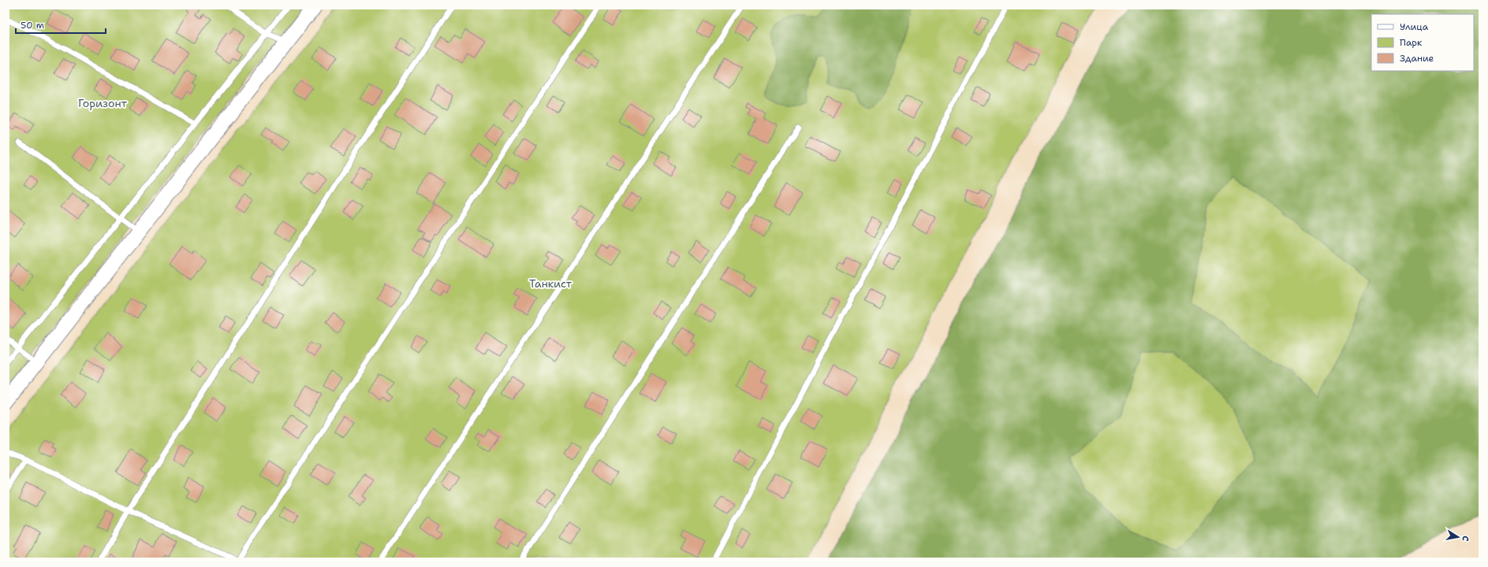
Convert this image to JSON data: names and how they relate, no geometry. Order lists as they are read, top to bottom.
{
  "parks": ["Горизонт", "Танкист"],
  "legend": ["Улица", "Парк", "Здание"],
  "scale_bar": "50 m",
  "north": "right"
}
